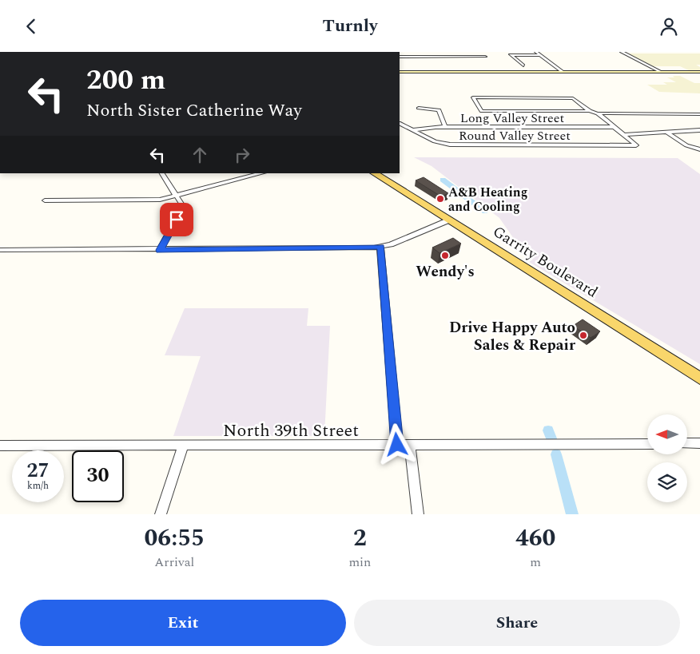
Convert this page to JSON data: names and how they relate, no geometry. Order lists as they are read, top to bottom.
{
  "streets": {
    "main road": ["Garrity Boulevard"],
    "street": ["Long Valley Street", "Round Valley Street", "North 39th Street"]
  },
  "crossings": [
    ["Long Valley Street", "Round Valley Street"]
  ],
  "places": ["A&B Heating and Cooling", "Wendy's", "Drive Happy Auto Sales & Repair"],
  "north": "left",
  "page": {
    "header": "Turnly",
    "turn": ["200 m", "North Sister Catherine Way"],
    "speed": "27 km/h",
    "limit": "30",
    "eta": [
      "06:55",
      "Arrival",
      "2",
      "min",
      "460",
      "m"
    ],
    "buttons": ["Exit", "Share"]
  }
}
